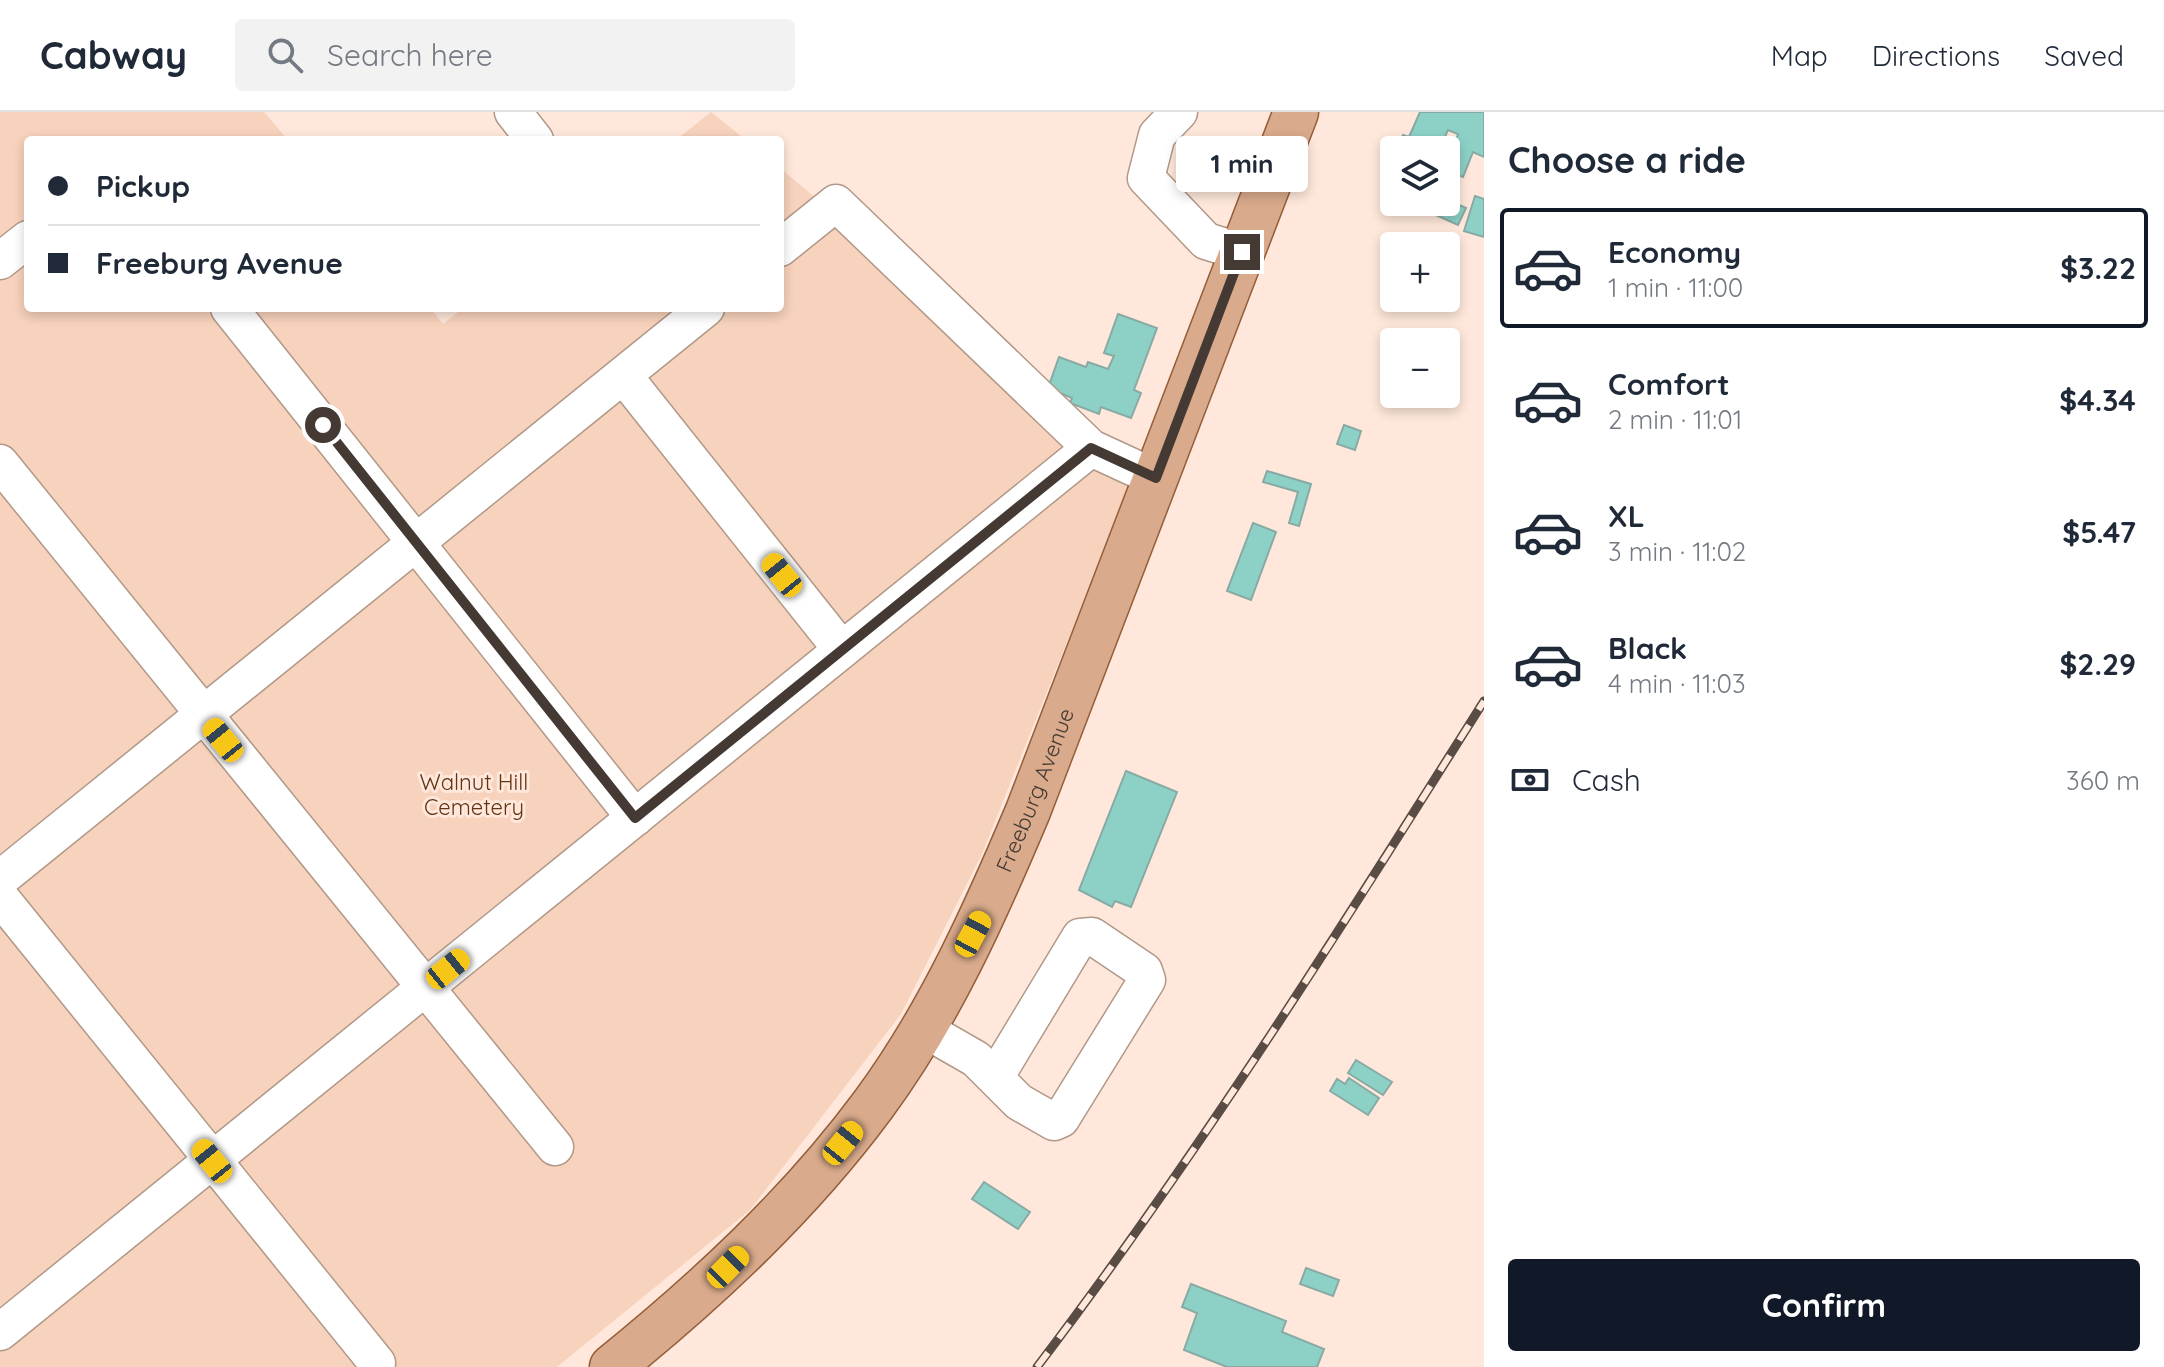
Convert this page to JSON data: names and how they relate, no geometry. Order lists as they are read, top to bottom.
{
  "streets": {
    "main road": ["Freeburg Avenue"]
  },
  "parks": ["Walnut Hill Cemetery"],
  "page": {
    "header": "Cabway",
    "search": "Search here",
    "nav": ["Map", "Directions", "Saved"],
    "heading": "Choose a ride",
    "map_buttons": ["+", "−"],
    "bubble": "1 min",
    "banner": ["Pickup", "Freeburg Avenue"],
    "list": [
      {
        "name": "Economy",
        "note": "1 min · 11:00",
        "value": "$3.22"
      },
      {
        "name": "Comfort",
        "note": "2 min · 11:01",
        "value": "$4.34"
      },
      {
        "name": "XL",
        "note": "3 min · 11:02",
        "value": "$5.47"
      },
      {
        "name": "Black",
        "note": "4 min · 11:03",
        "value": "$2.29"
      }
    ],
    "pay": ["Cash", "360 m"],
    "buttons": "Confirm"
  }
}
